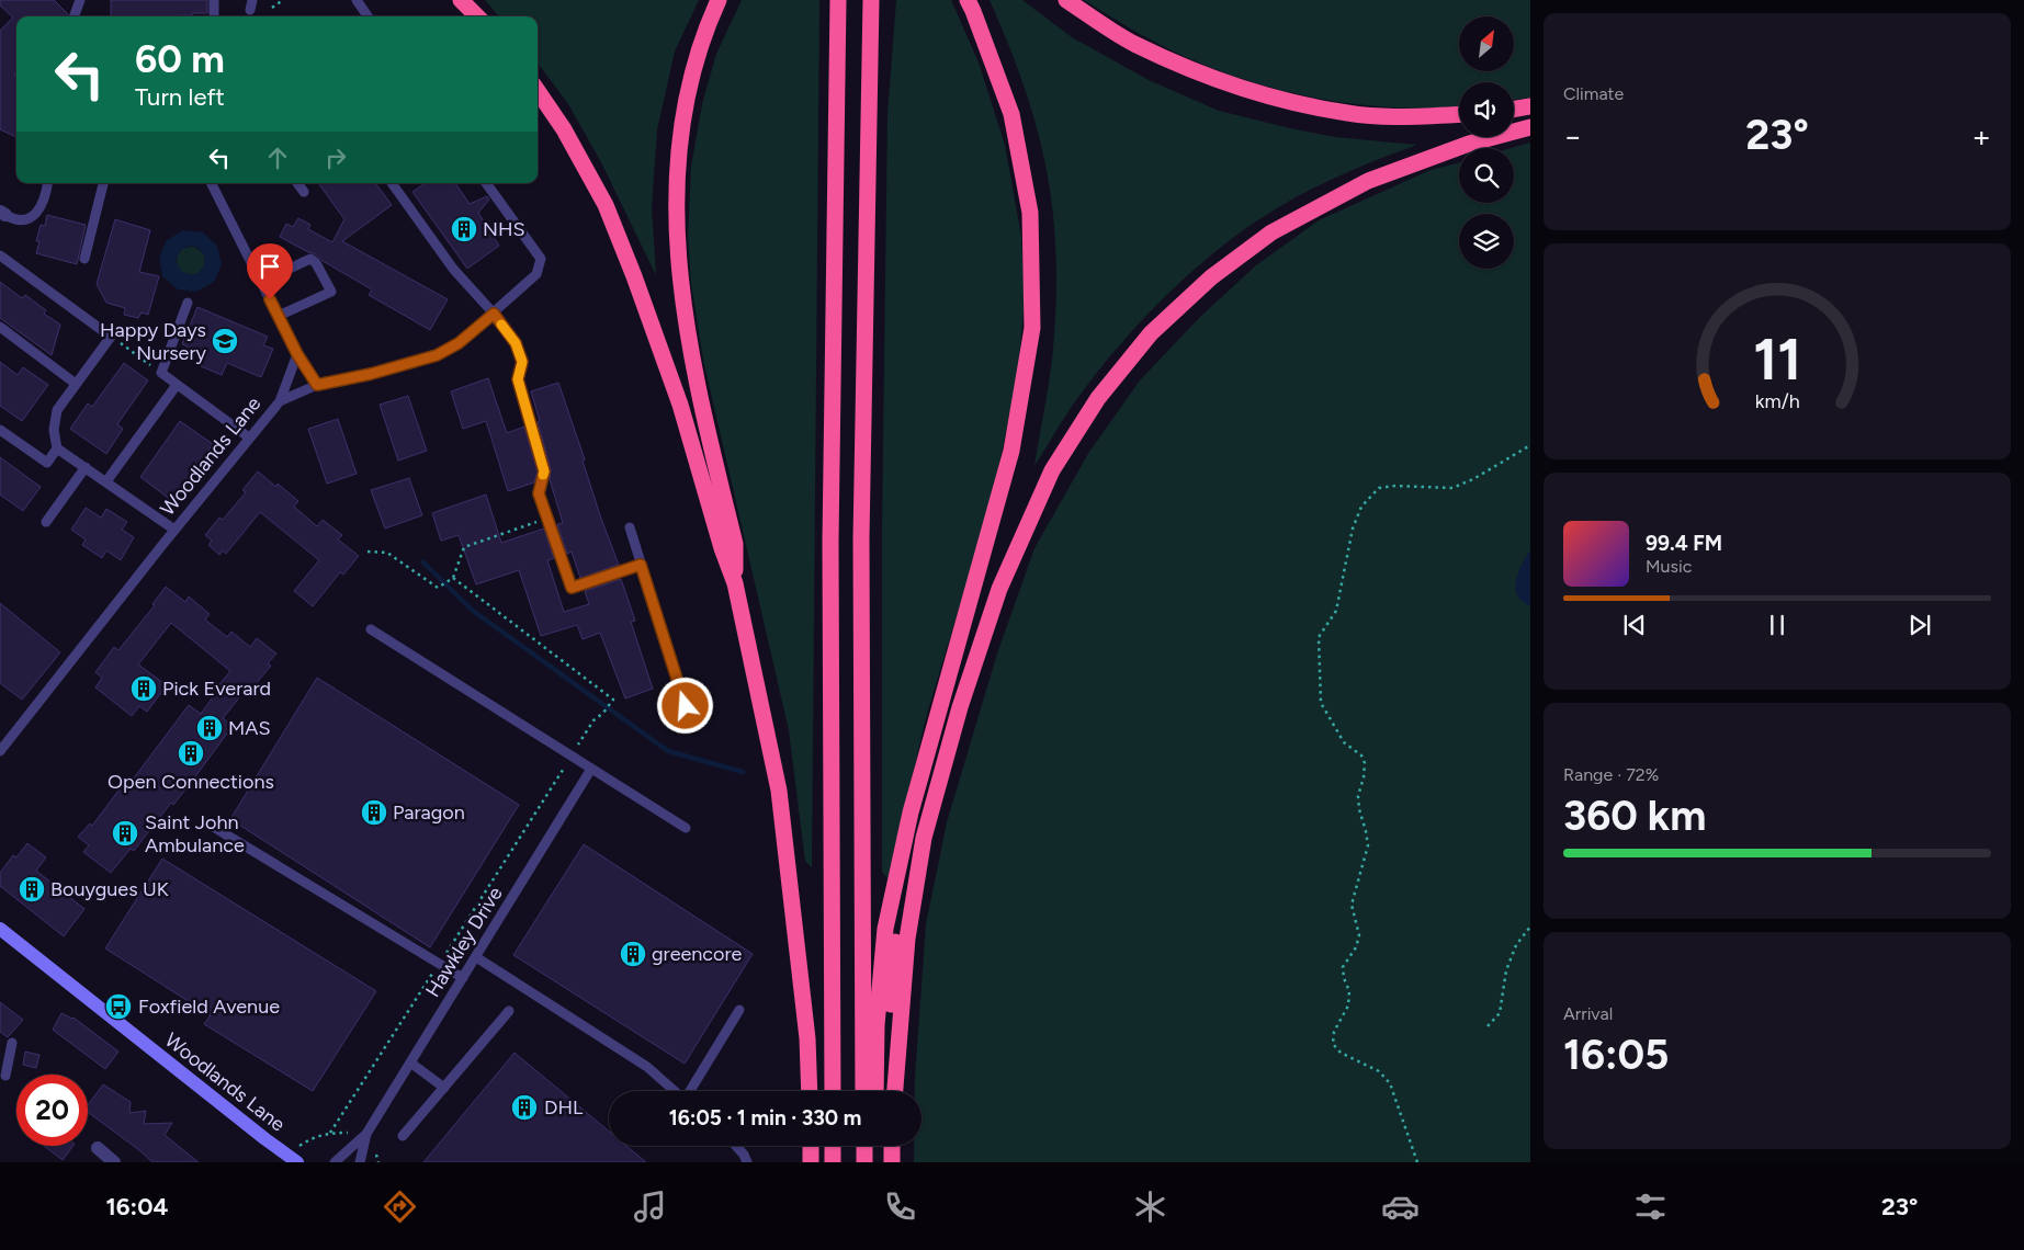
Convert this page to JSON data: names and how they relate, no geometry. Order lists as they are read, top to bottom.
{
  "streets": {
    "street": ["Woodlands Lane"],
    "lane": ["Hawkley Drive"]
  },
  "places": {
    "building": [
      "NHS",
      "Pick Everard",
      "MAS",
      "Open Connections",
      "Paragon",
      "Saint John Ambulance",
      "Bouygues UK",
      "greencore",
      "DHL"
    ],
    "school or university": ["Happy Days Nursery"],
    "bus stop": ["Foxfield Avenue"]
  },
  "north": "top right",
  "page": {
    "tile": [
      "Climate",
      ["Range · 72%", "360 km"],
      ["Arrival", "16:05"]
    ],
    "turn": ["60 m", "Turn left"],
    "heat": ["−", "23°", "+"],
    "song": ["99.4 FM", "Music"],
    "limit": "20",
    "trip": "16:05 · 1 min · 330 m",
    "tabs": ["16:04", "23°"],
    "gauge": ["11", "km/h"]
  }
}
